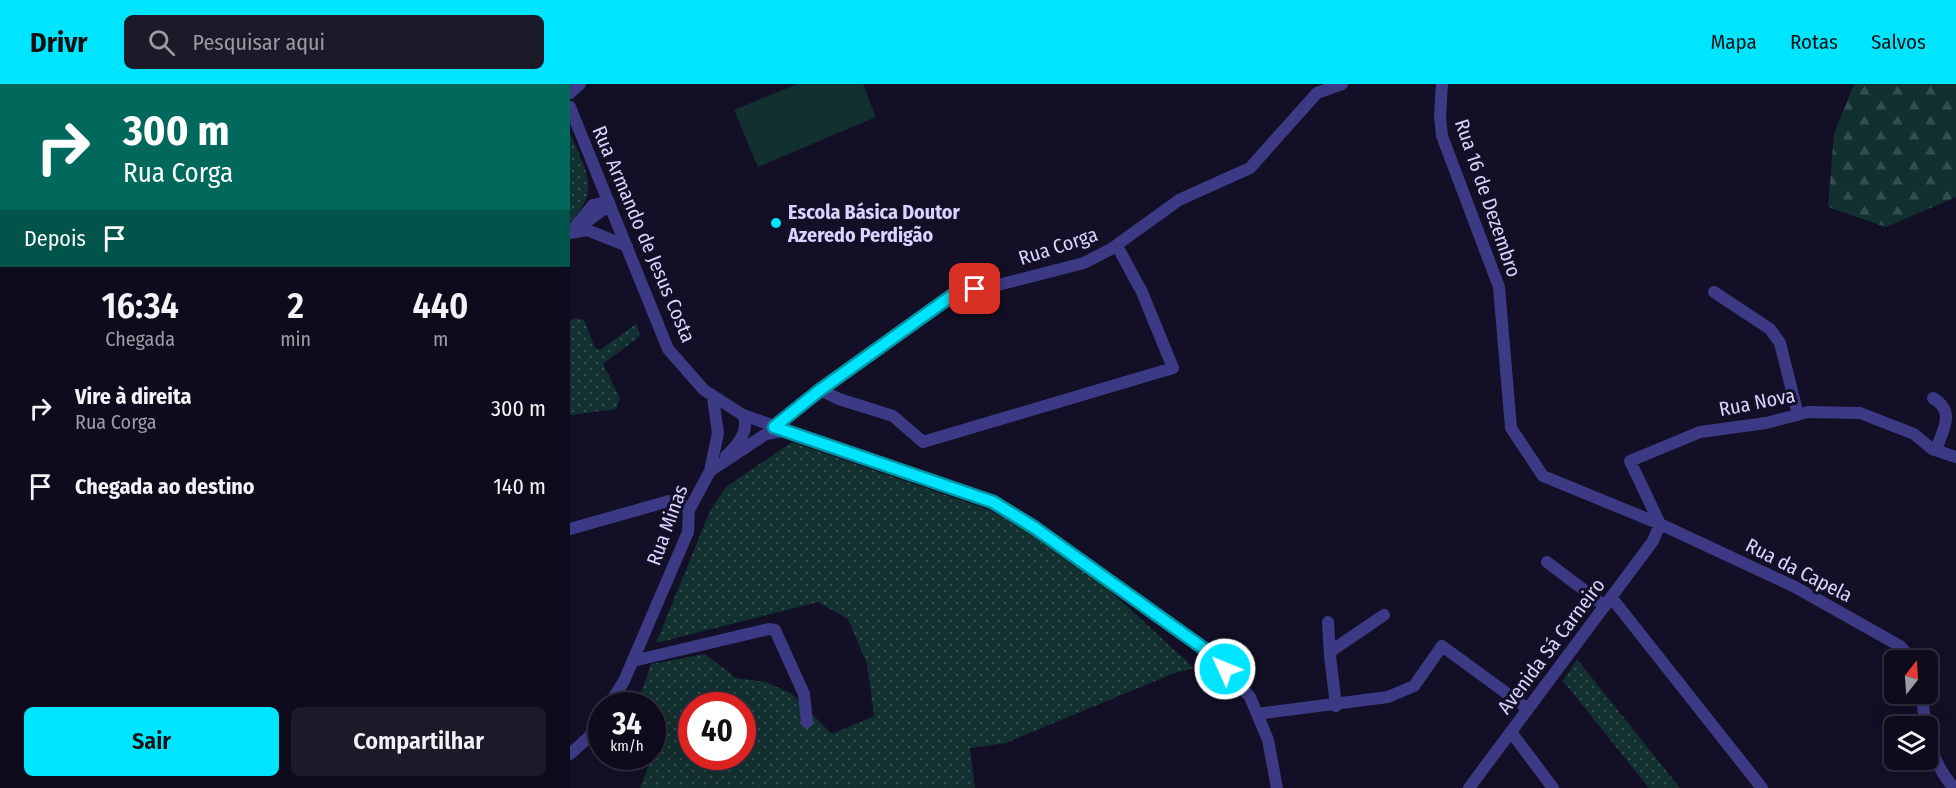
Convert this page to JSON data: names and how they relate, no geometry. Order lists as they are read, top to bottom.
{
  "streets": {
    "street": [
      "Rua 16 de Dezembro",
      "Rua Armando de Jesus Costa",
      "Rua Corga",
      "Rua Nova",
      "Rua Minas",
      "Rua da Capela",
      "Avenida Sá Carneiro"
    ]
  },
  "crossings": [
    ["Rua 16 de Dezembro", "Rua Nova"],
    ["Rua 16 de Dezembro", "Rua da Capela"],
    ["Rua 16 de Dezembro", "Avenida Sá Carneiro"],
    ["Rua Armando de Jesus Costa", "Rua Corga"],
    ["Rua Armando de Jesus Costa", "Rua Minas"],
    ["Rua Corga", "Rua Minas"],
    ["Rua Nova", "Rua da Capela"],
    ["Rua Nova", "Avenida Sá Carneiro"],
    ["Rua da Capela", "Avenida Sá Carneiro"]
  ],
  "places": ["Escola Básica Doutor Azeredo Perdigão"],
  "north": "top",
  "page": {
    "header": "Drivr",
    "search": "Pesquisar aqui",
    "nav": ["Mapa", "Rotas", "Salvos"],
    "turn": ["300 m", "Rua Corga"],
    "then": "Depois",
    "eta": [
      "16:34",
      "Chegada",
      "2",
      "min",
      "440",
      "m"
    ],
    "list": [
      {
        "name": "Vire à direita",
        "note": "Rua Corga",
        "value": "300 m"
      },
      {
        "name": "Chegada ao destino",
        "value": "140 m"
      }
    ],
    "speed": "34 km/h",
    "limit": "40",
    "buttons": ["Sair", "Compartilhar"]
  }
}
